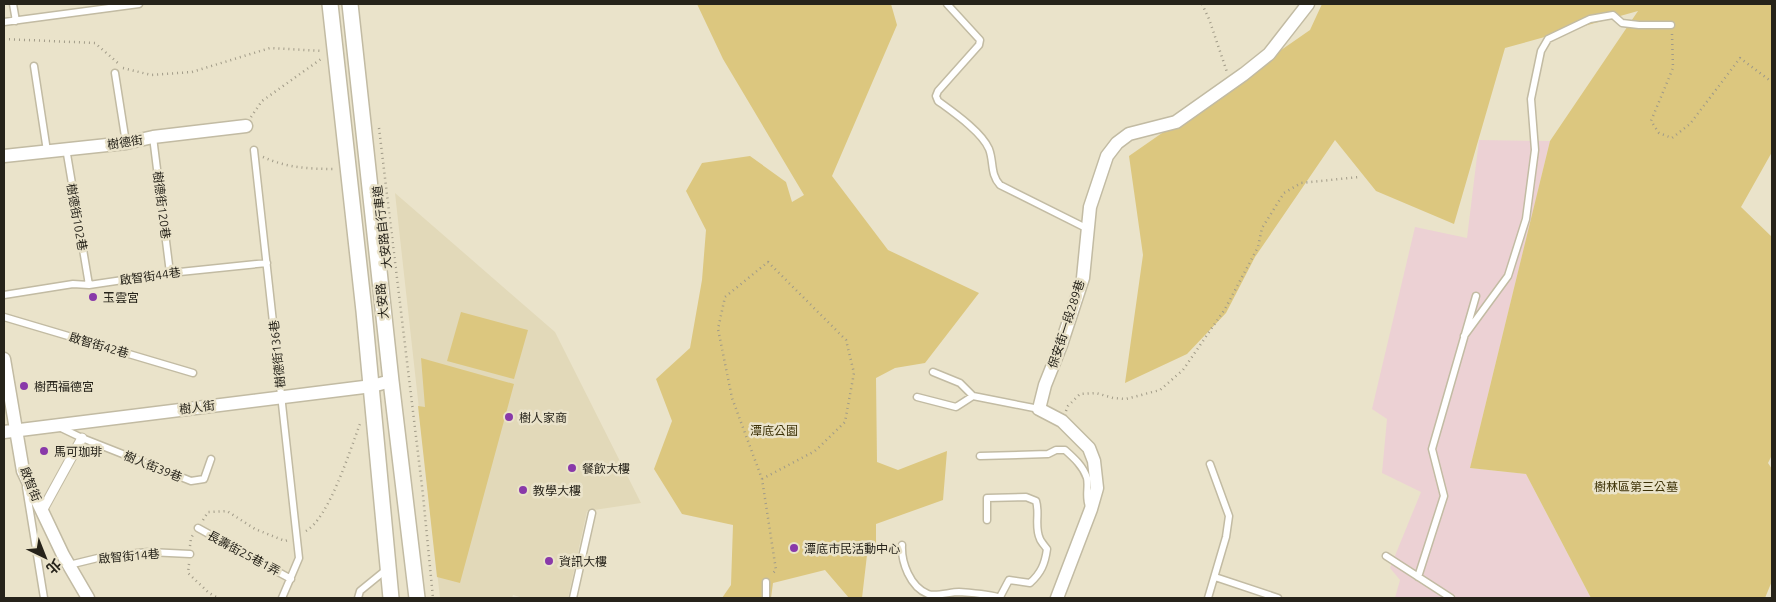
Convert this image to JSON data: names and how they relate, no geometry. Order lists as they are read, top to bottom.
{
  "streets": {
    "street": [
      "樹德街",
      "大安路",
      "保安街一段289巷",
      "樹人街",
      "啟智街"
    ],
    "lane": [
      "樹德街120巷",
      "樹德街102巷",
      "啟智街44巷",
      "啟智街42巷",
      "樹德街136巷",
      "樹人街39巷",
      "長壽街25巷1弄",
      "啟智街14巷"
    ],
    "path": ["大安路自行車道"]
  },
  "crossings": [
    ["樹德街", "樹德街120巷"],
    ["樹德街", "樹德街102巷"],
    ["樹德街120巷", "啟智街44巷"],
    ["樹德街102巷", "啟智街44巷"],
    ["啟智街44巷", "樹德街136巷"],
    ["大安路", "樹人街"],
    ["樹德街136巷", "樹人街"],
    ["樹德街136巷", "長壽街25巷1弄"],
    ["樹人街", "樹人街39巷"],
    ["樹人街", "啟智街"],
    ["啟智街", "啟智街14巷"]
  ],
  "parks": ["潭底公園", "樹林區第三公墓"],
  "places": [
    "玉雲宮",
    "樹西福德宮",
    "樹人家商",
    "馬可珈琲",
    "餐飲大樓",
    "教學大樓",
    "潭底市民活動中心",
    "資訊大樓"
  ],
  "north": "bottom right"
}
